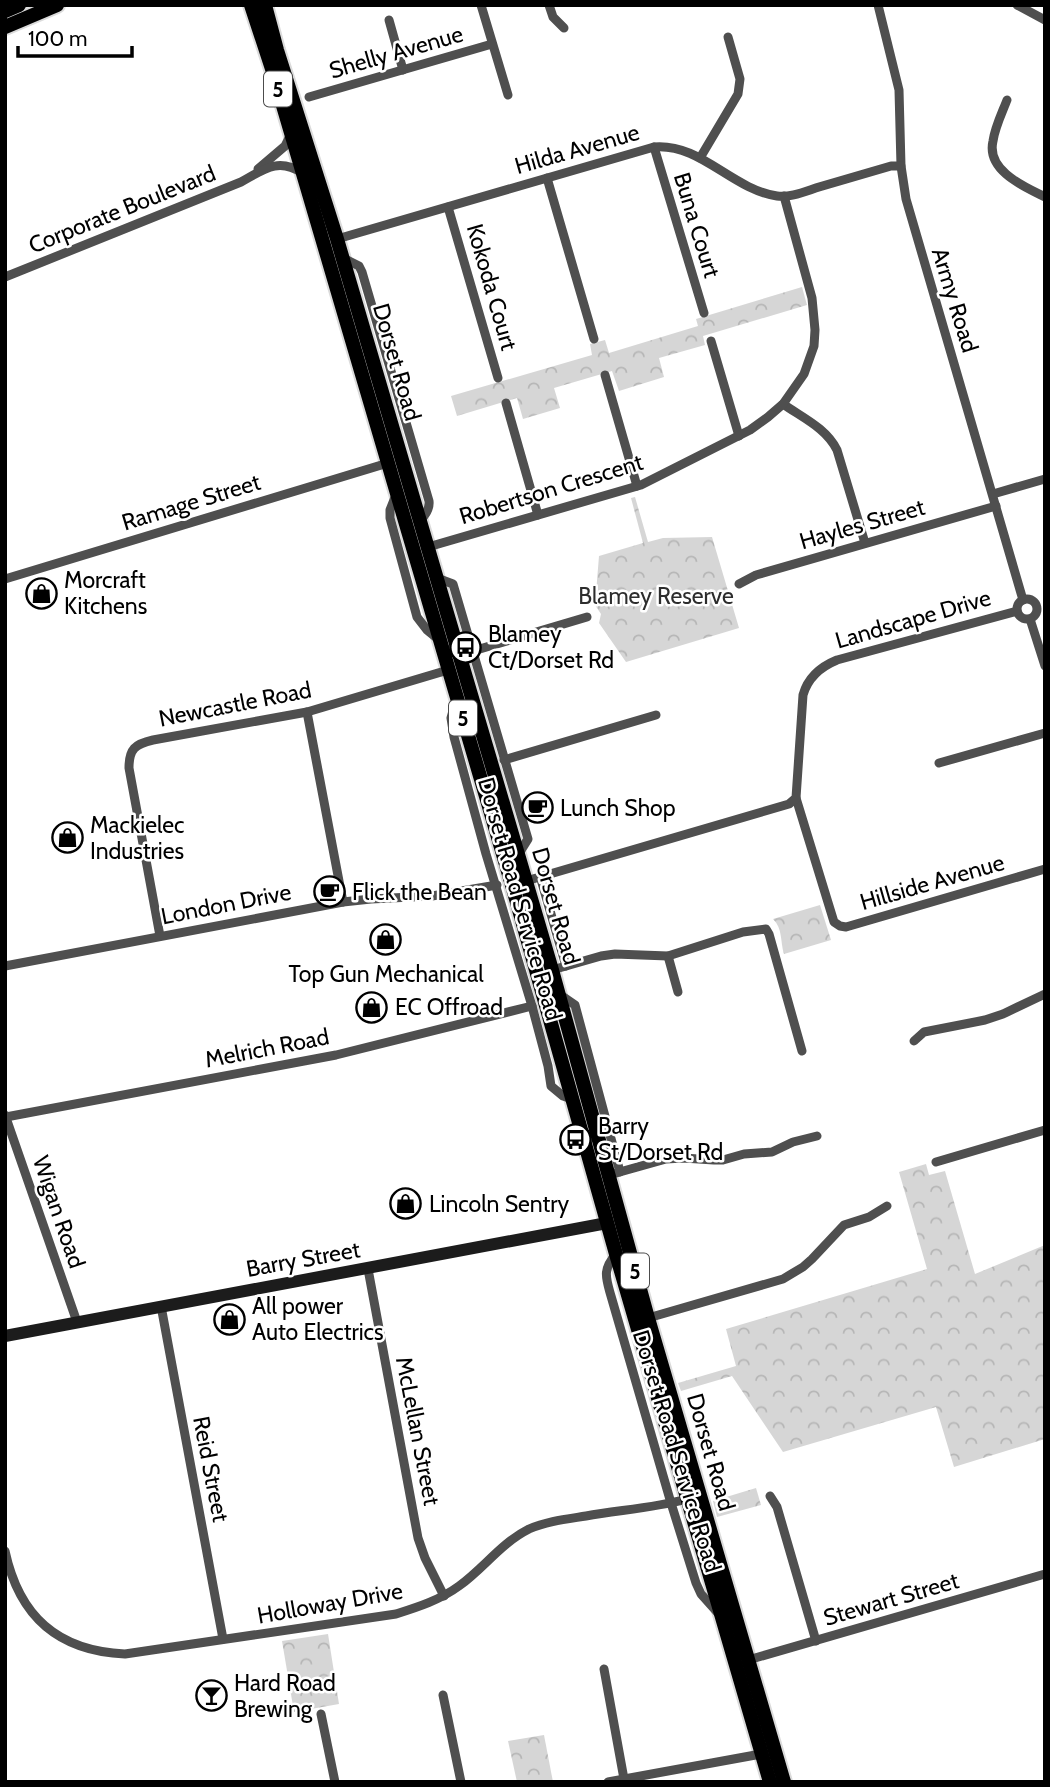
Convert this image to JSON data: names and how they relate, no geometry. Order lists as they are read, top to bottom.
{
  "streets": {
    "main road": ["5", "Dorset Road", "Barry Street"],
    "street": [
      "Shelly Avenue",
      "Hilda Avenue",
      "Corporate Boulevard",
      "Buna Court",
      "Kokoda Court",
      "Army Road",
      "Robertson Crescent",
      "Ramage Street",
      "Hayles Street",
      "Landscape Drive",
      "Newcastle Road",
      "Hillside Avenue",
      "Dorset Road Service Road",
      "London Drive",
      "Melrich Road",
      "Wigan Road",
      "McLellan Street",
      "Reid Street",
      "Stewart Street",
      "Holloway Drive"
    ]
  },
  "crossings": [
    ["Hilda Avenue", "Buna Court"],
    ["Hilda Avenue", "Kokoda Court"],
    ["Hilda Avenue", "Dorset Road"],
    ["Hilda Avenue", "Robertson Crescent"],
    ["Corporate Boulevard", "Dorset Road"],
    ["Army Road", "Hayles Street"],
    ["Army Road", "Landscape Drive"],
    ["Dorset Road", "Robertson Crescent"],
    ["Dorset Road", "Ramage Street"],
    ["Dorset Road", "Newcastle Road"],
    ["Dorset Road", "Dorset Road Service Road"],
    ["Dorset Road", "Barry Street"],
    ["Dorset Road", "Stewart Street"],
    ["Dorset Road", "Holloway Drive"],
    ["Landscape Drive", "Hillside Avenue"],
    ["Newcastle Road", "London Drive"],
    ["Dorset Road Service Road", "London Drive"],
    ["Dorset Road Service Road", "Melrich Road"],
    ["Dorset Road Service Road", "Holloway Drive"],
    ["Melrich Road", "Wigan Road"],
    ["Wigan Road", "Barry Street"],
    ["Barry Street", "McLellan Street"],
    ["Barry Street", "Reid Street"],
    ["McLellan Street", "Holloway Drive"],
    ["Reid Street", "Holloway Drive"]
  ],
  "parks": ["Blamey Reserve"],
  "places": {
    "shop": [
      "Morcraft Kitchens",
      "Mackielec Industries",
      "Top Gun Mechanical",
      "EC Offroad",
      "Lincoln Sentry",
      "All power Auto Electrics"
    ],
    "bus stop": ["Blamey Ct/Dorset Rd", "Barry St/Dorset Rd"],
    "cafe": ["Lunch Shop", "Flick the Bean"],
    "bar": ["Hard Road Brewing"]
  },
  "scale_bar": "100 m"
}
